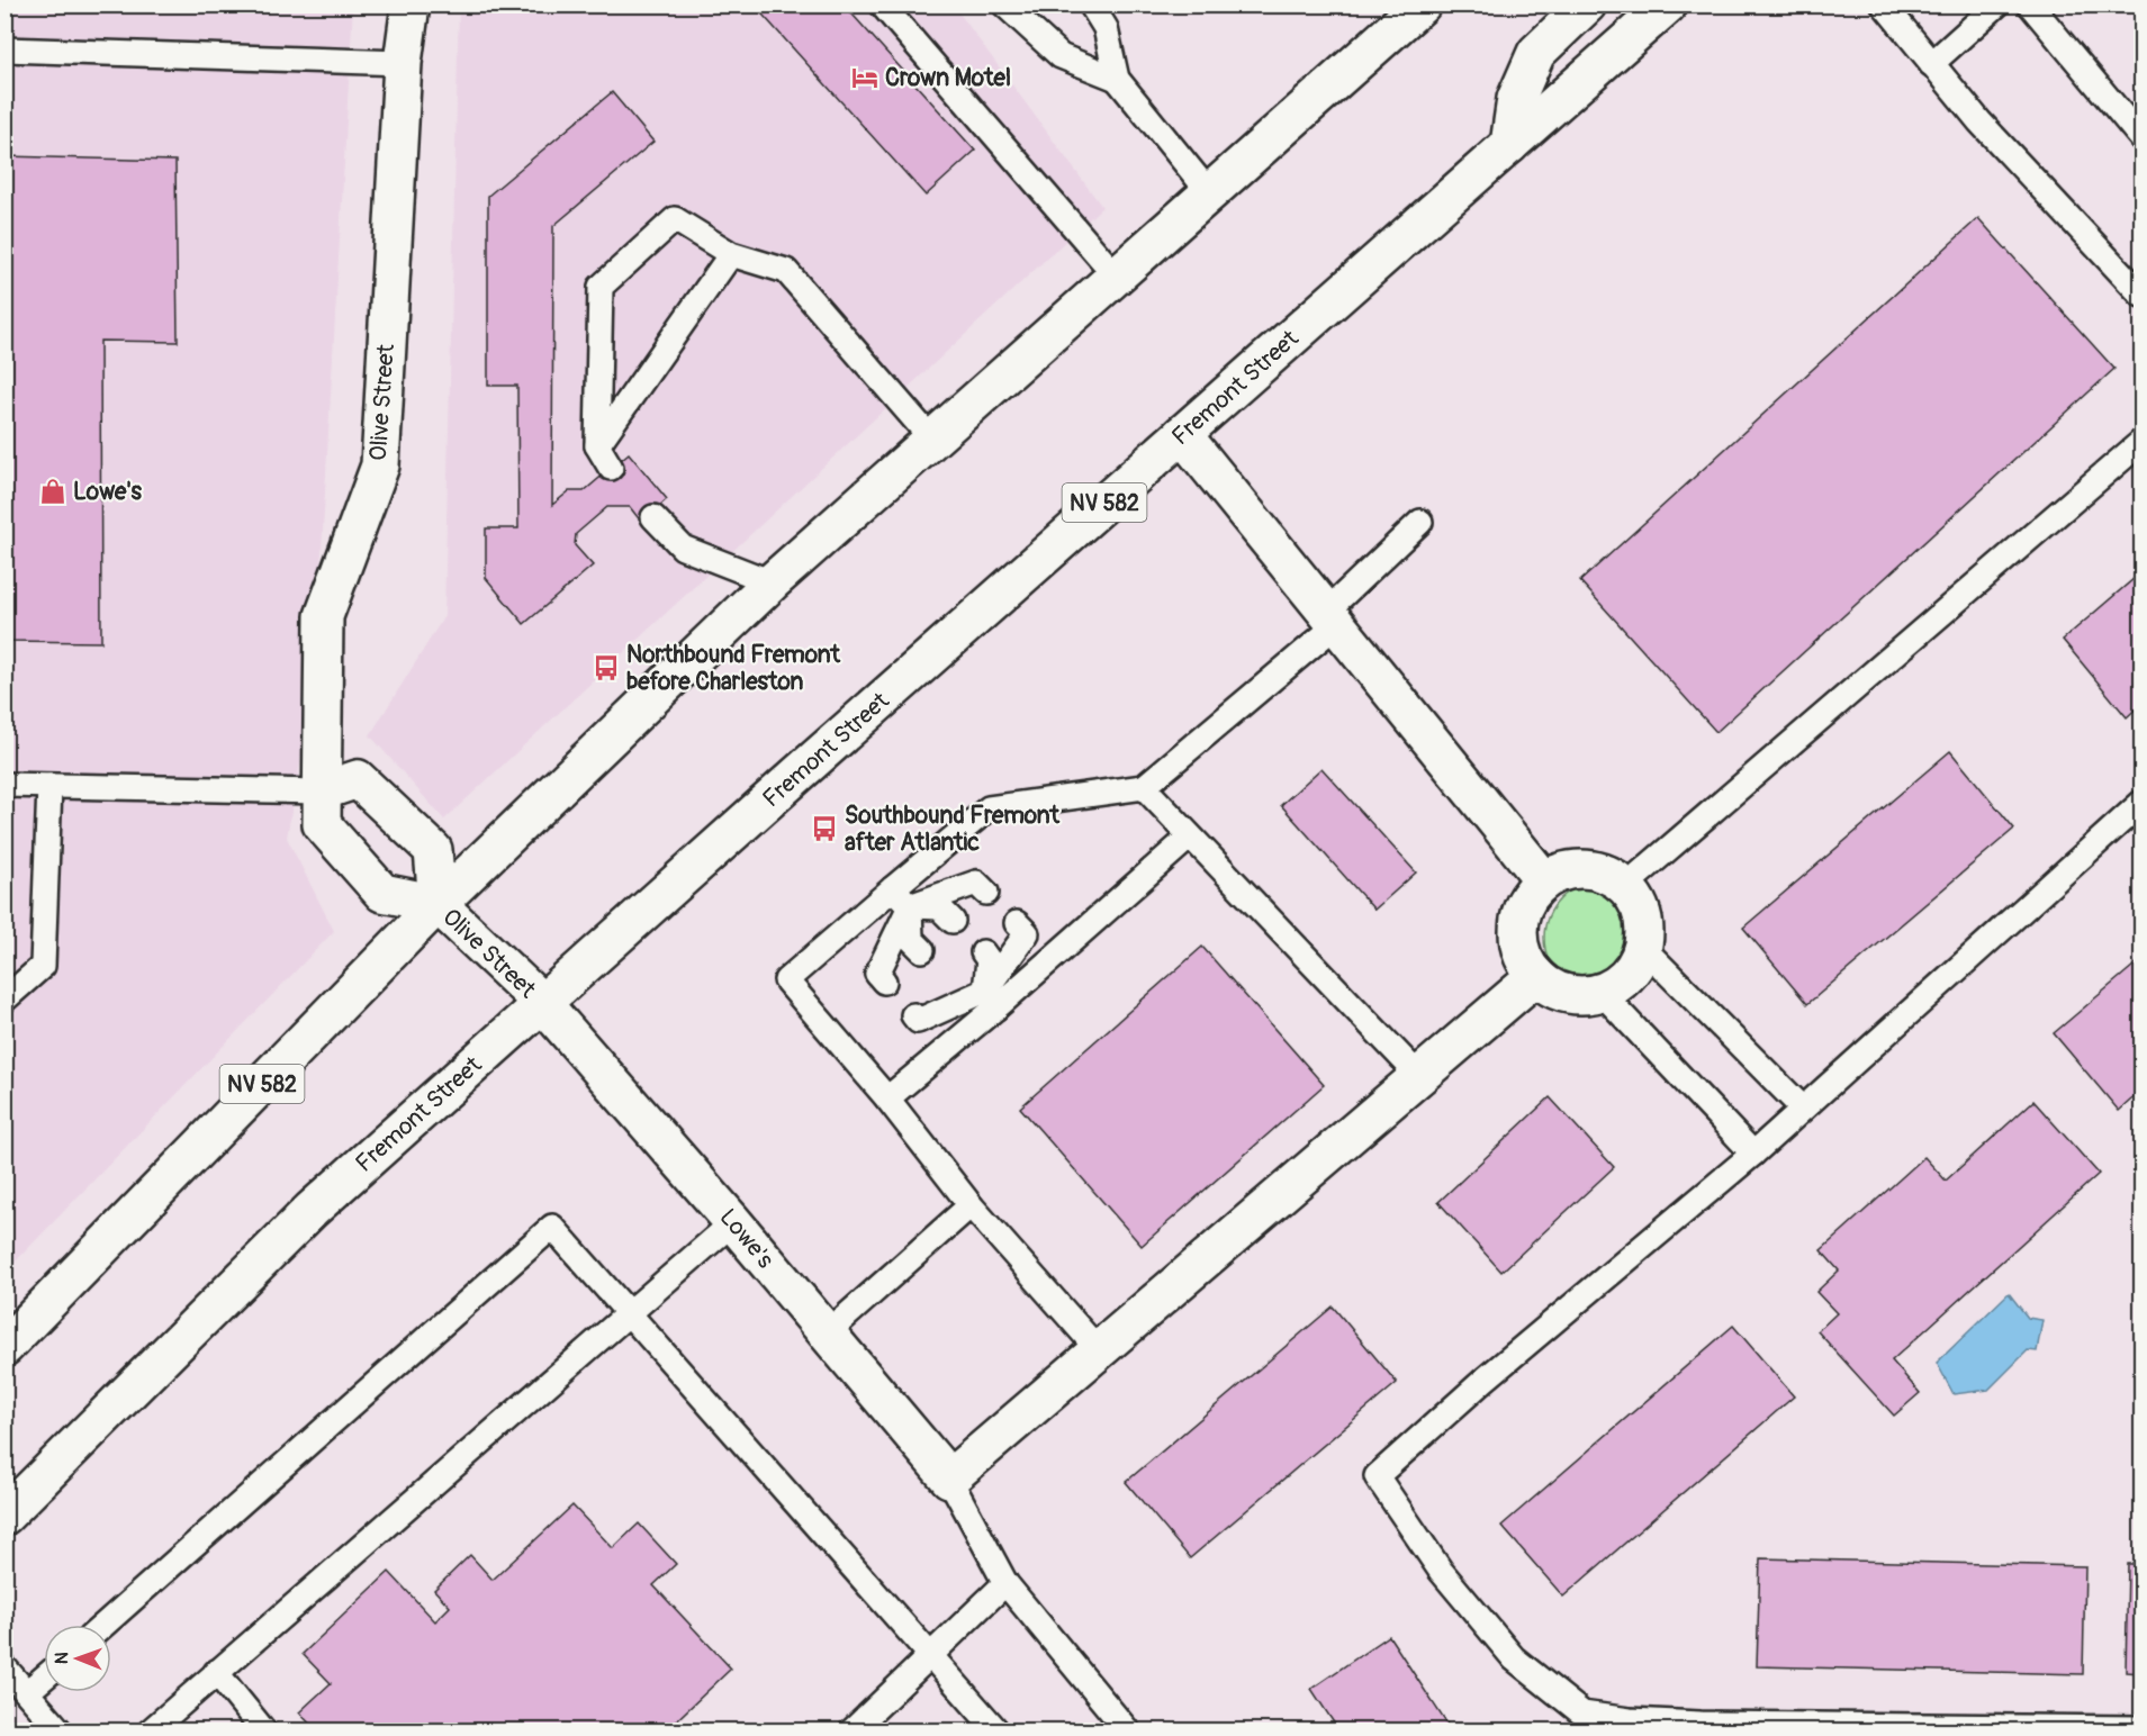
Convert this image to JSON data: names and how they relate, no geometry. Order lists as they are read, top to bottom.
{
  "streets": {
    "main road": [
      "Fremont Street",
      "Olive Street",
      "NV 582",
      "Lowe's"
    ]
  },
  "crossings": [
    ["Fremont Street", "Olive Street"],
    ["Fremont Street", "Lowe's"],
    ["Olive Street", "NV 582"],
    ["Olive Street", "Lowe's"]
  ],
  "places": {
    "hotel": ["Crown Motel"],
    "shop": ["Lowe's"],
    "bus stop": ["Northbound Fremont before Charleston", "Southbound Fremont after Atlantic"]
  },
  "north": "left"
}
